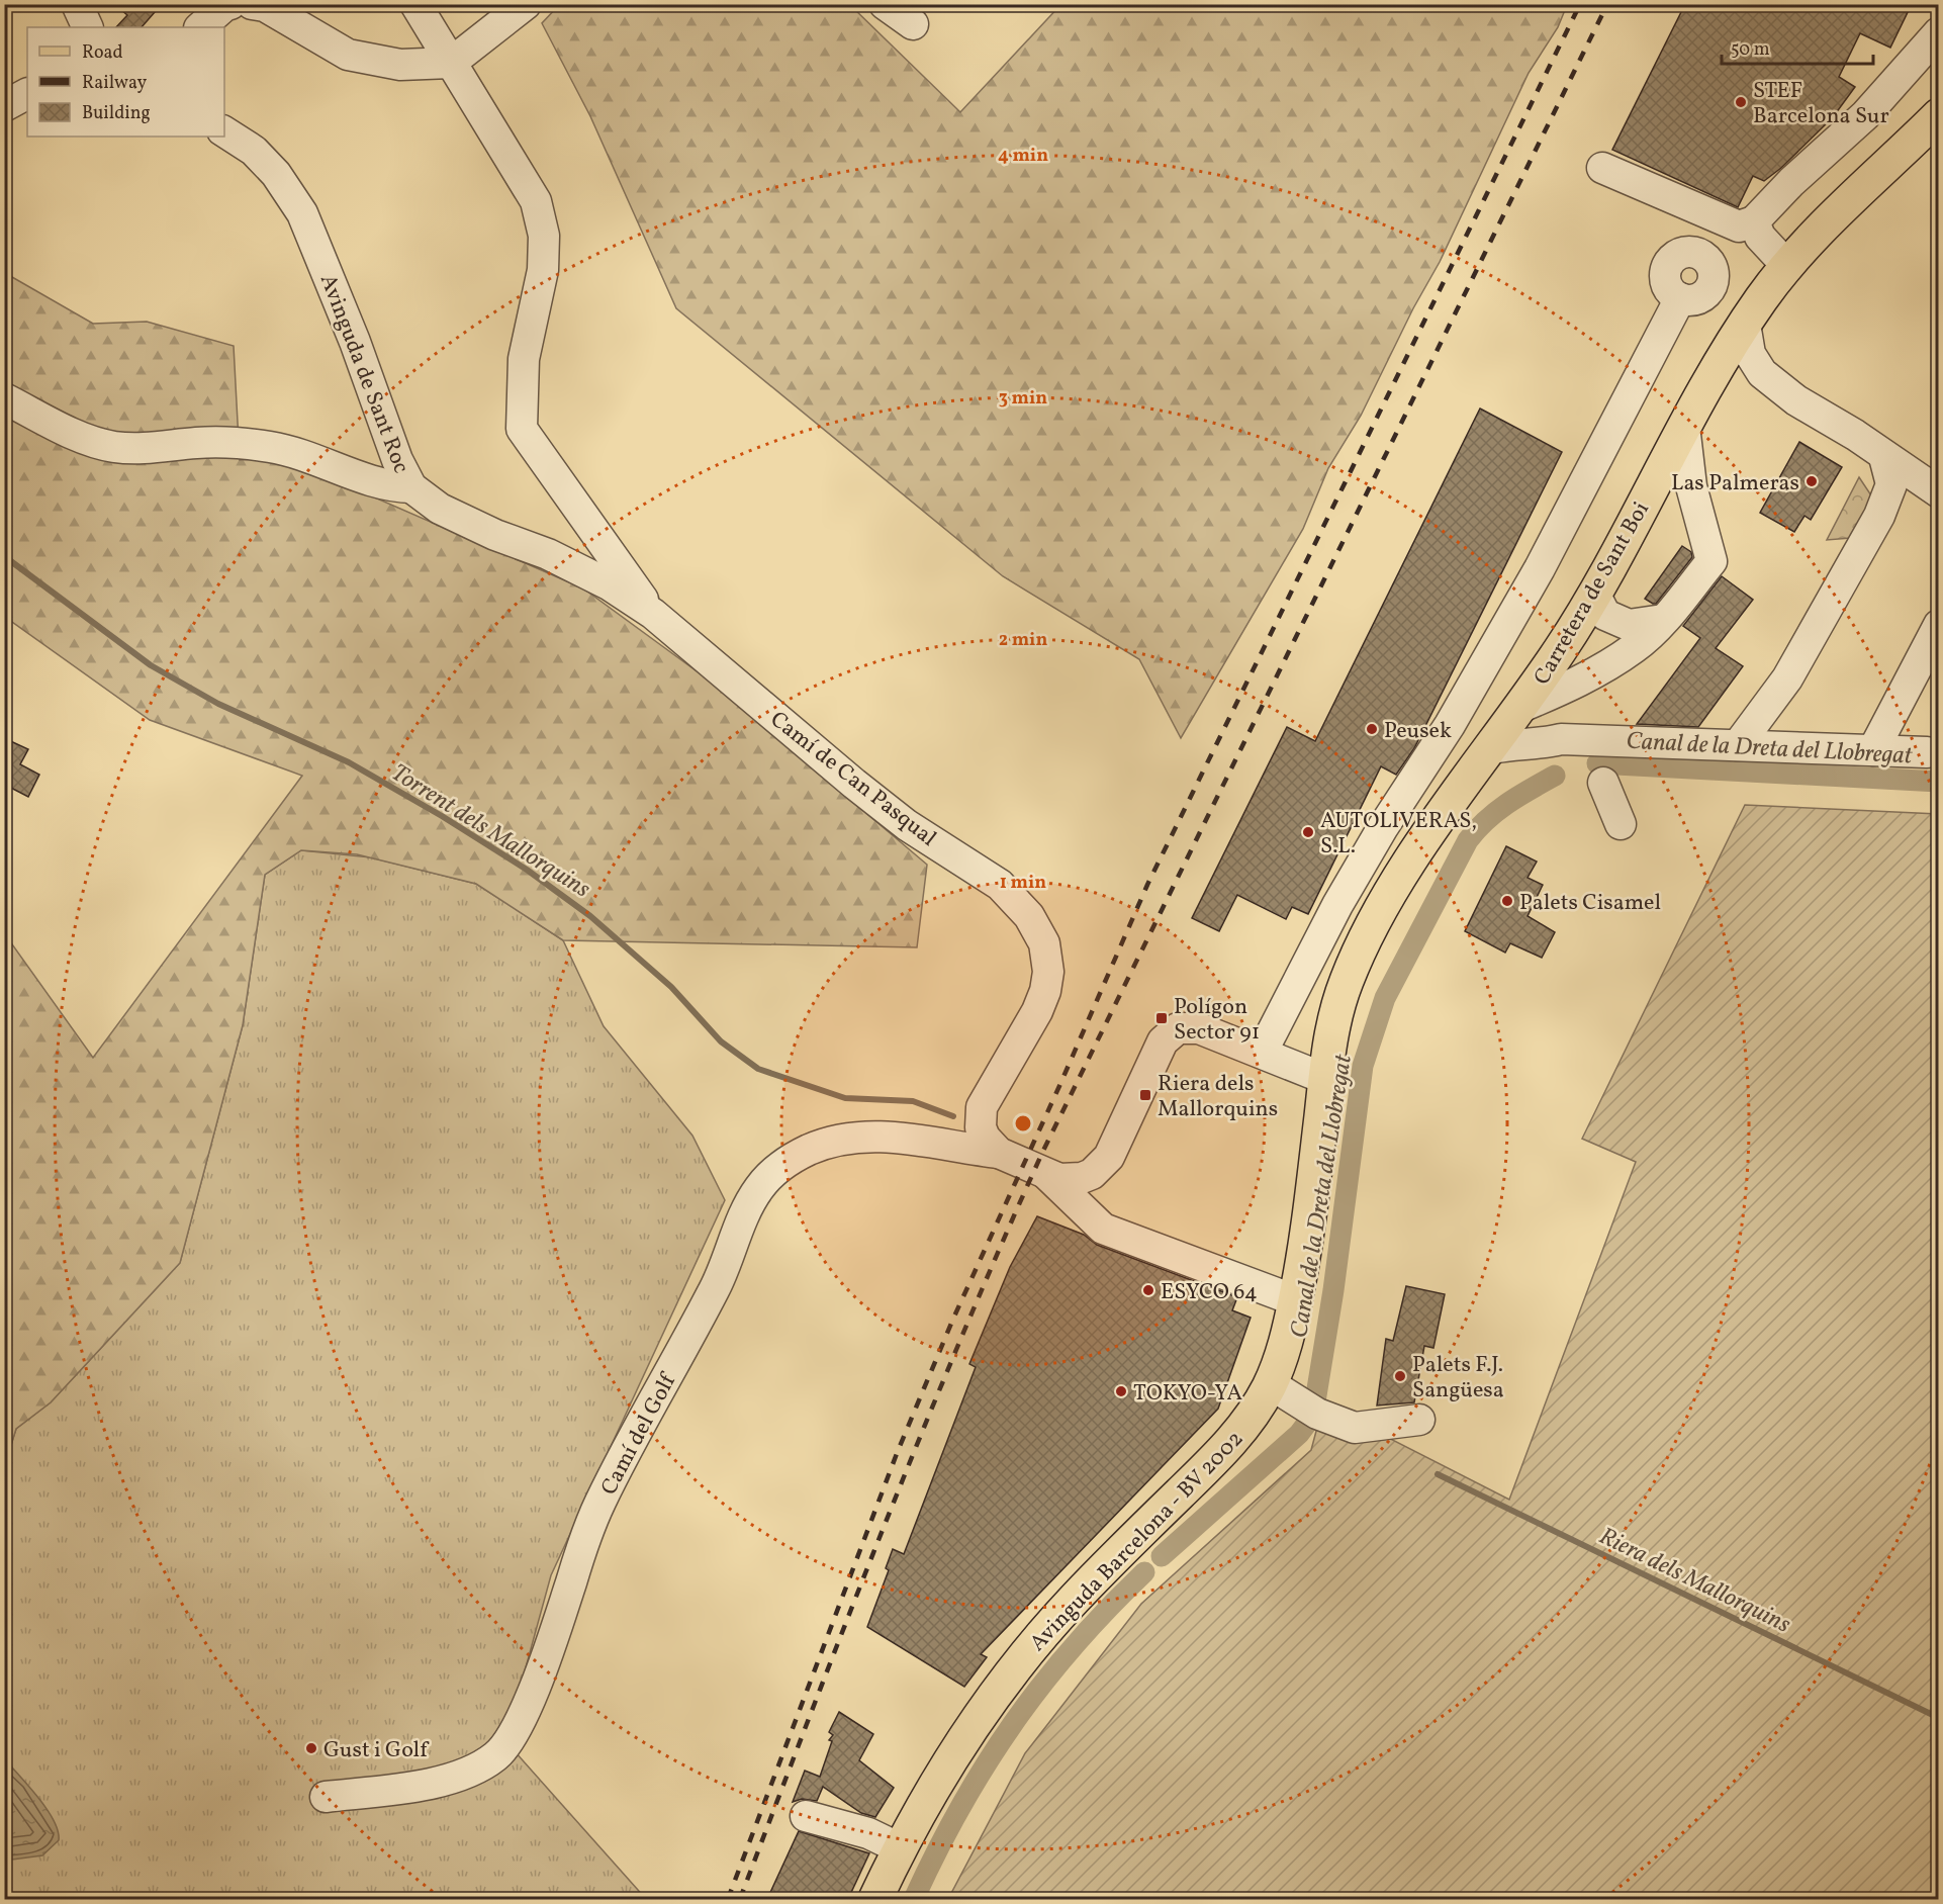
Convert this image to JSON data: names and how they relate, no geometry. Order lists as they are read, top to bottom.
{
  "streets": {
    "main road": ["Carretera de Sant Boi", "Avinguda Barcelona - BV 2002"],
    "street": ["Avinguda de Sant Roc", "Camí de Can Pasqual", "Camí del Golf"]
  },
  "crossings": [
    ["Avinguda de Sant Roc", "Camí de Can Pasqual"],
    ["Carretera de Sant Boi", "Avinguda Barcelona - BV 2002"],
    ["Camí de Can Pasqual", "Camí del Golf"]
  ],
  "water": ["Canal de la Dreta del Llobregat", "Torrent dels Mallorquins", "Riera dels Mallorquins"],
  "places": {
    "other": [
      "STEF Barcelona Sur",
      "Las Palmeras",
      "Peusek",
      "AUTOLIVERAS, S.L.",
      "Palets Cisamel",
      "ESYCO 64",
      "Palets F.J. Sangüesa",
      "TOKYO-YA",
      "Gust i Golf"
    ],
    "transit": ["Polígon Sector 91", "Riera dels Mallorquins"]
  },
  "legend": ["Road", "Railway", "Building"],
  "scale_bar": "50 m",
  "rings": [
    "4 min",
    "3 min",
    "2 min",
    "1 min"
  ]
}
